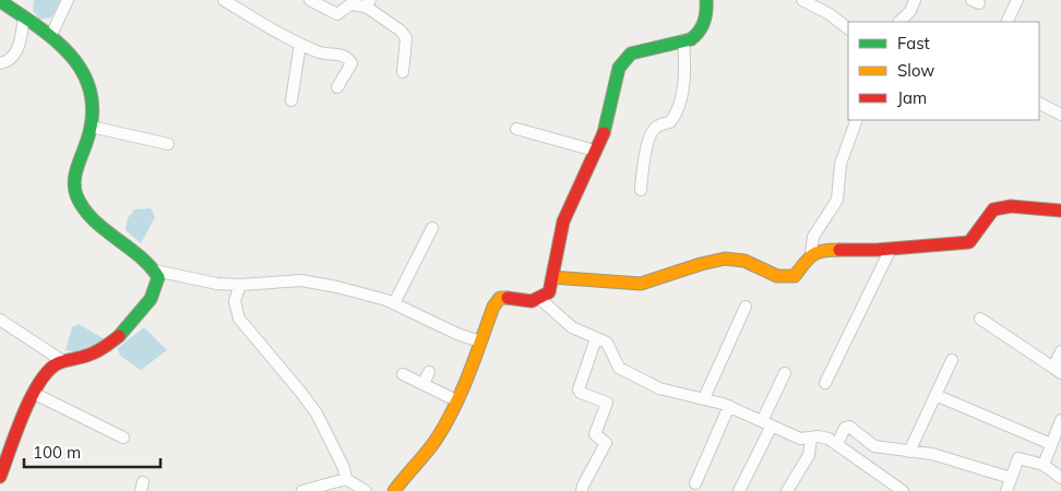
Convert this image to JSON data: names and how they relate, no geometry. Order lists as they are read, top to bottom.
{
  "legend": ["Fast", "Slow", "Jam"],
  "scale_bar": "100 m"
}
